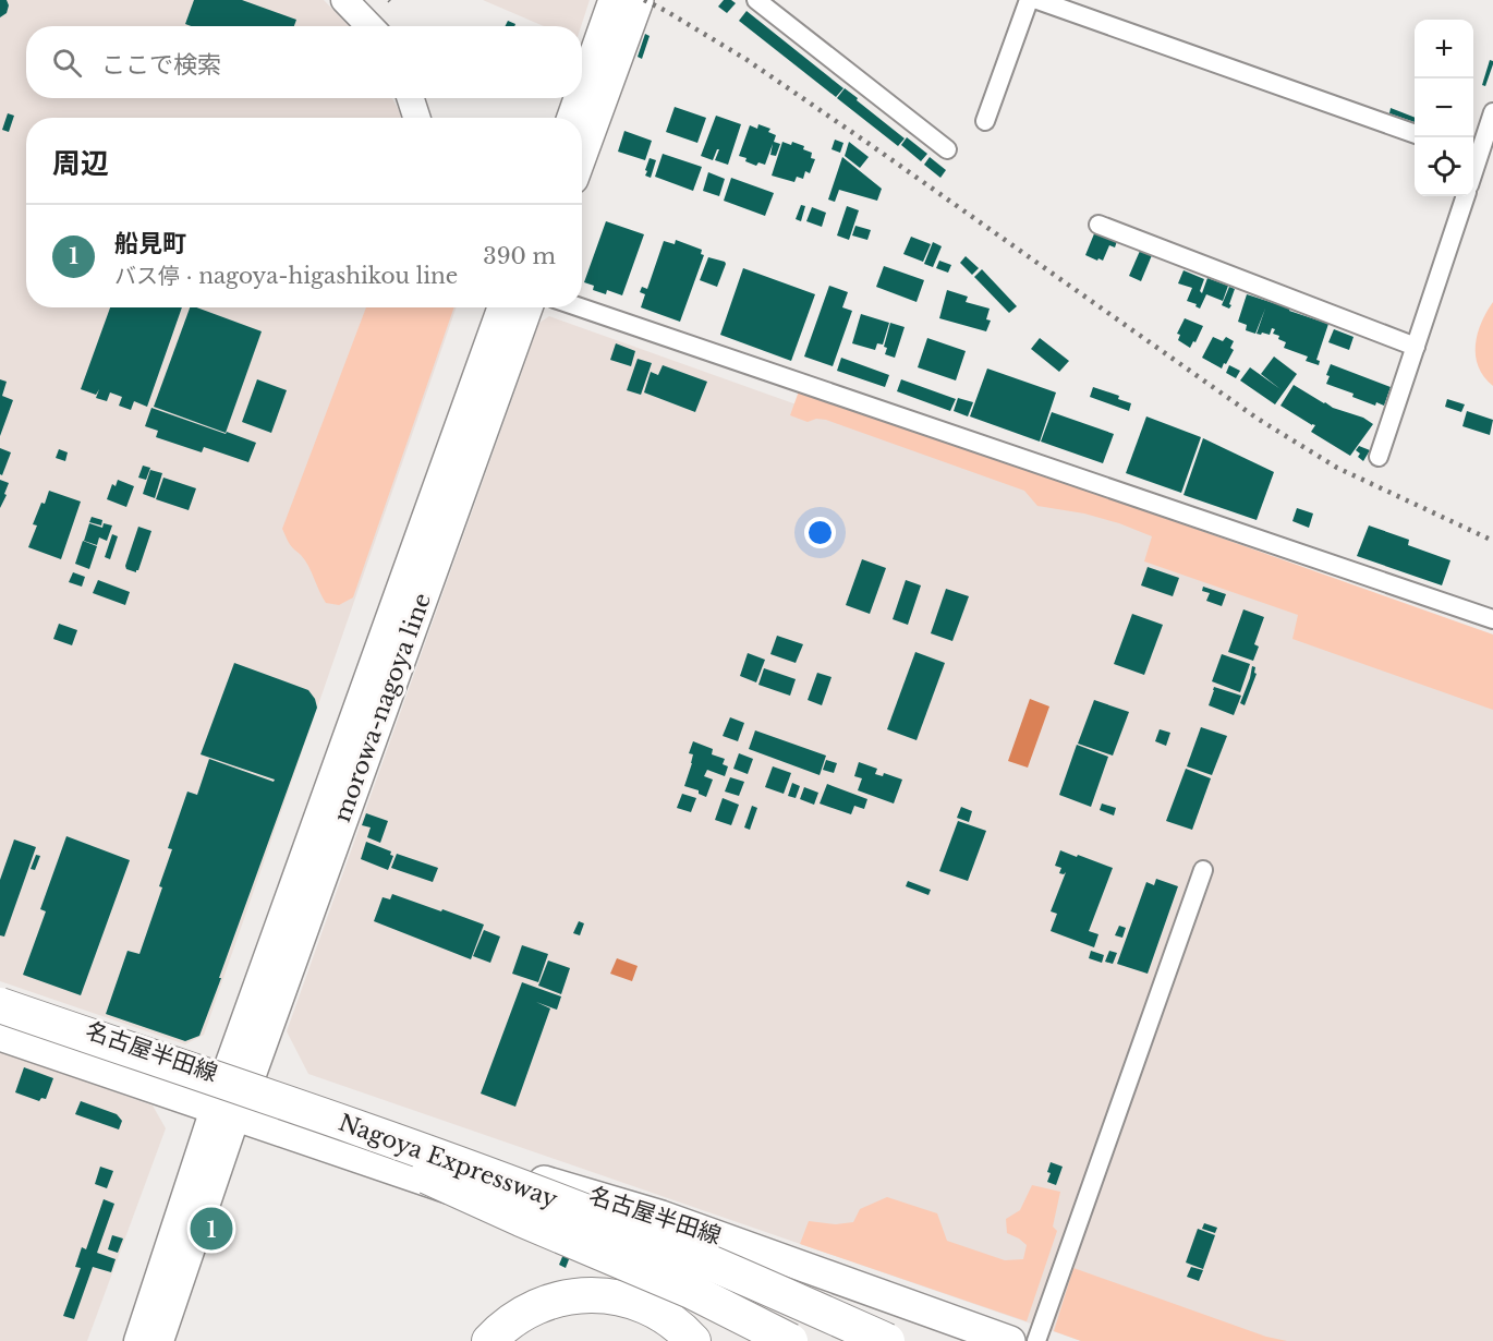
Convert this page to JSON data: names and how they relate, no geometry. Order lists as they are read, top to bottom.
{
  "streets": {
    "highway": ["Nagoya Expressway"],
    "main road": ["morowa-nagoya line", "名古屋半田線"]
  },
  "crossings": [
    ["morowa-nagoya line", "名古屋半田線"],
    ["morowa-nagoya line", "Nagoya Expressway"],
    ["名古屋半田線", "Nagoya Expressway"]
  ],
  "page": {
    "map_buttons": ["+", "−"],
    "search": "ここで検索",
    "heading": "周辺",
    "list": [
      {
        "mark": "1",
        "name": "船見町",
        "note": "バス停 · nagoya-higashikou line",
        "value": "390 m"
      }
    ],
    "pins": "1"
  }
}
